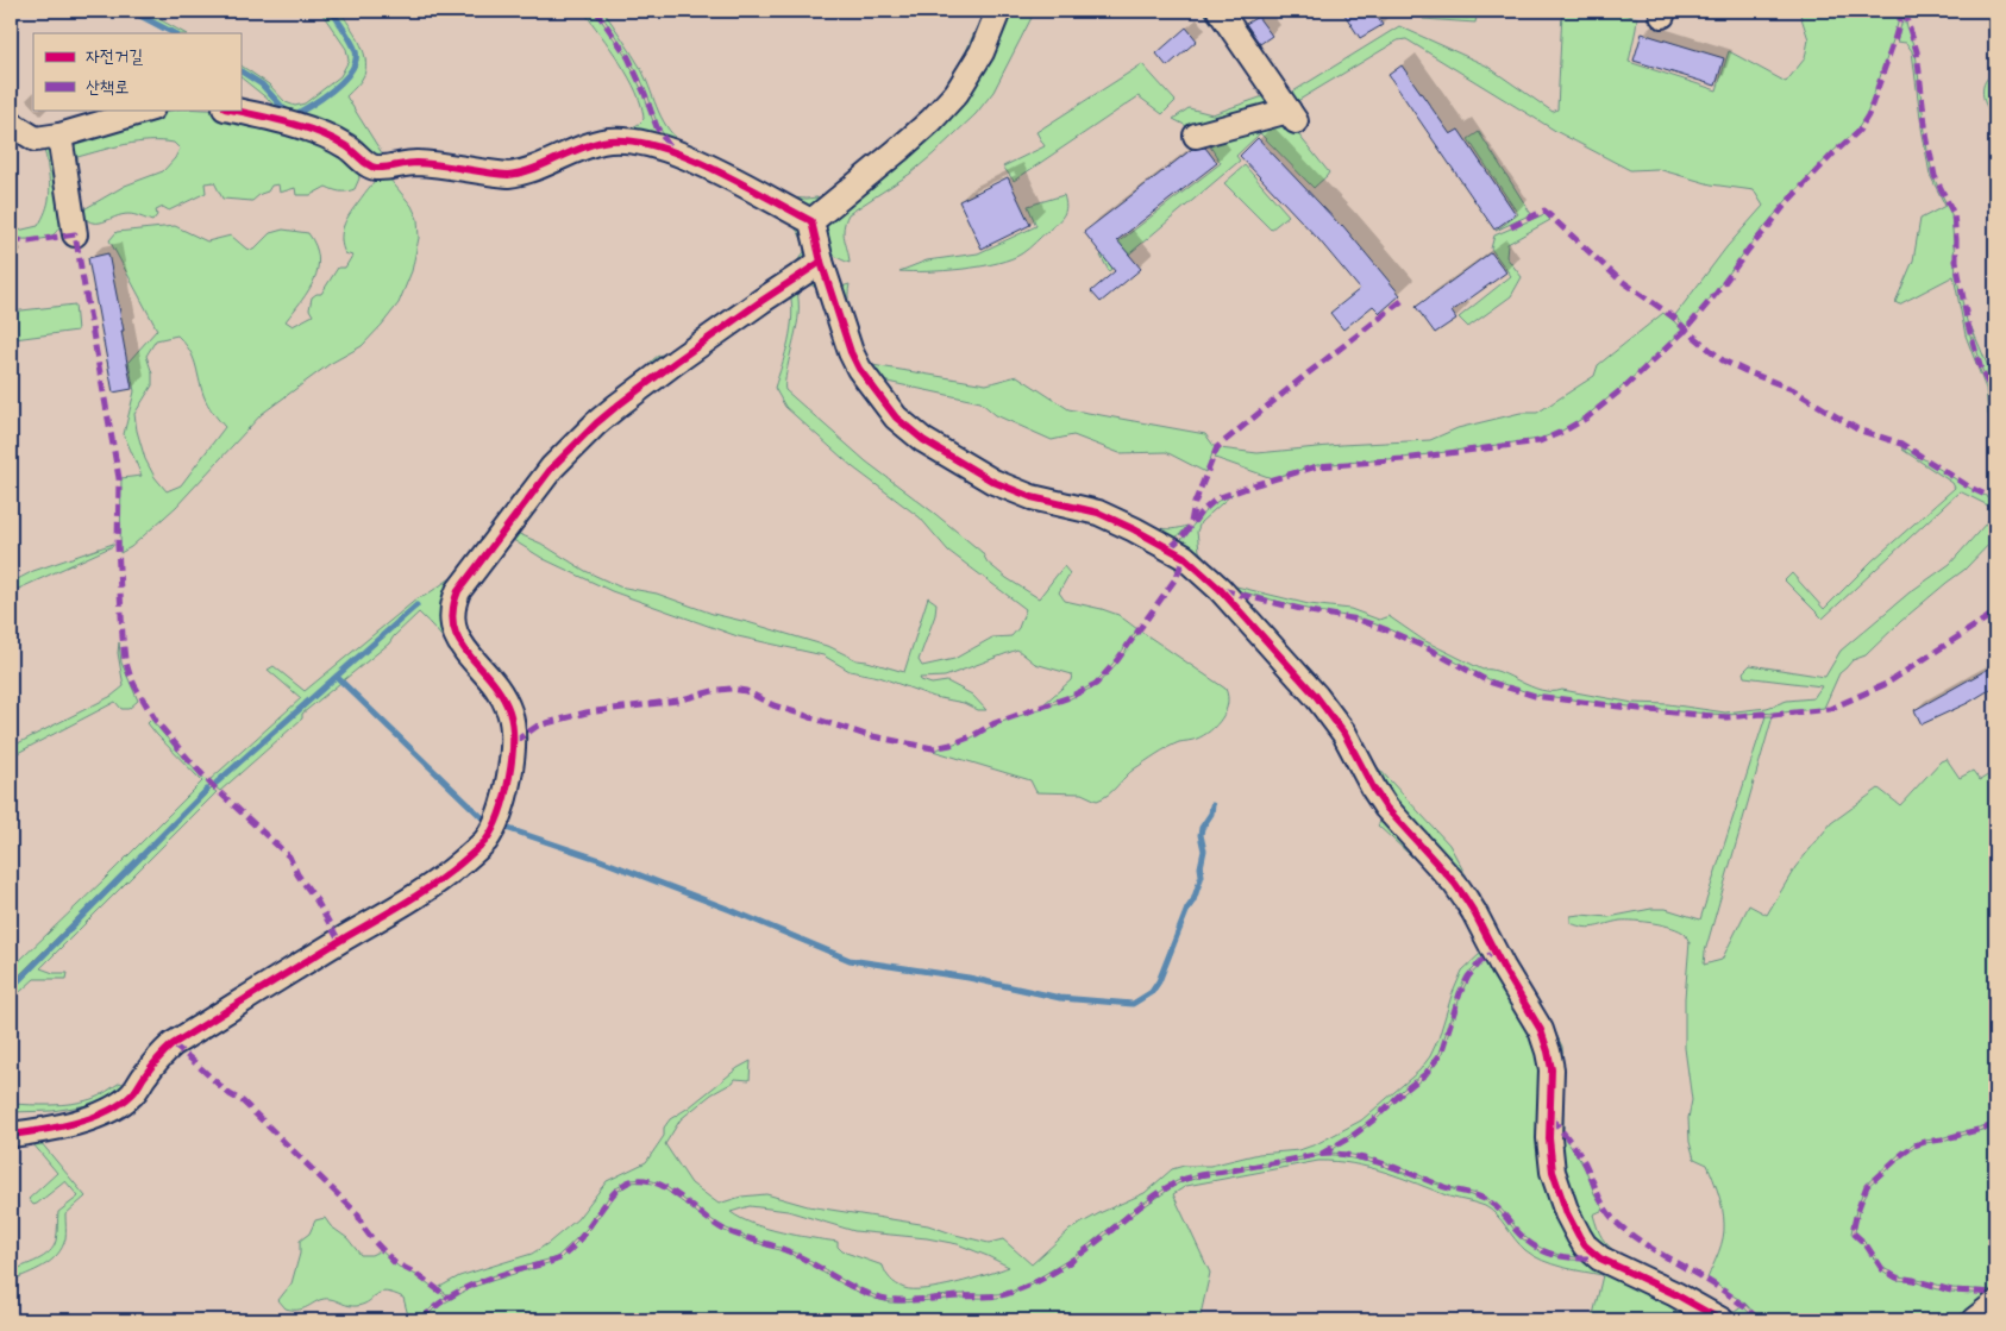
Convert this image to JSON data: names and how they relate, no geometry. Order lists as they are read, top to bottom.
{
  "legend": ["자전거길", "산책로"]
}
